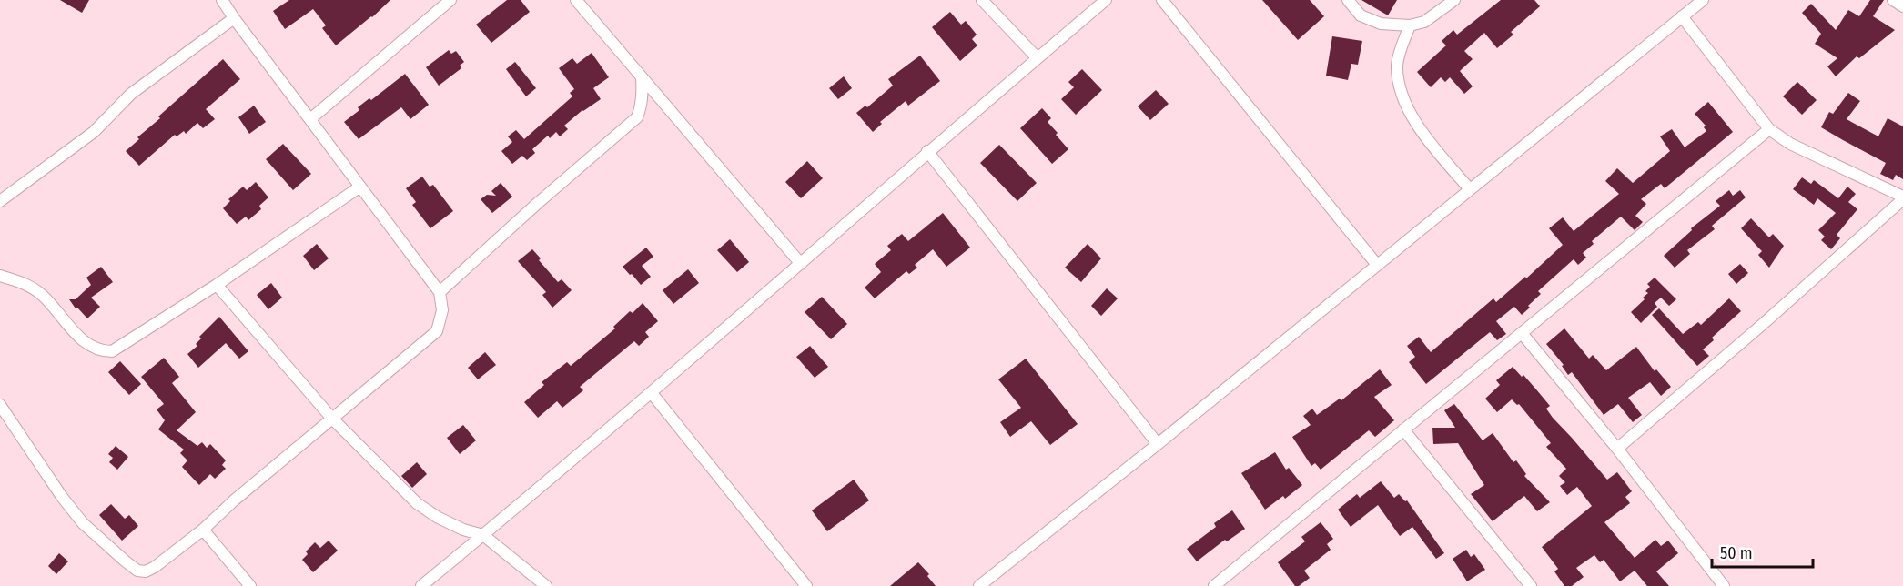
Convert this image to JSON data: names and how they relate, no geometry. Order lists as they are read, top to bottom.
{
  "scale_bar": "50 m"
}
